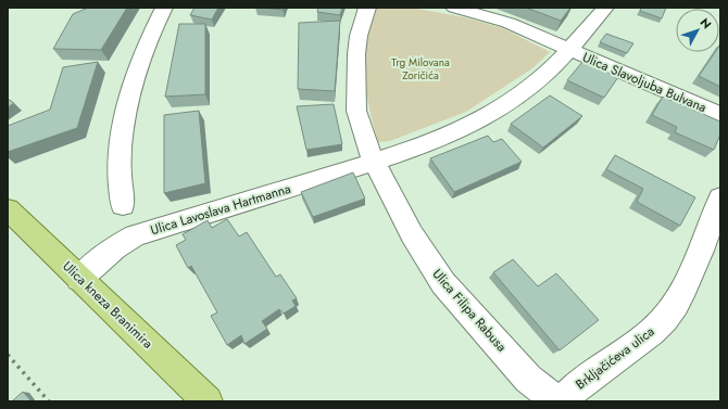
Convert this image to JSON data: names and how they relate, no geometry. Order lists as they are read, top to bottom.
{
  "streets": {
    "main road": ["Ulica kneza Branimira"],
    "street": [
      "Ulica Slavoljuba Bulvana",
      "Ulica Lavoslava Hartmanna",
      "Ulica Filipa Rabusa",
      "Brkljačićeva ulica"
    ]
  },
  "crossings": [
    ["Ulica Lavoslava Hartmanna", "Ulica kneza Branimira"],
    ["Ulica Lavoslava Hartmanna", "Ulica Filipa Rabusa"]
  ],
  "parks": ["Trg Milovana Zoričića"],
  "north": "top right"
}
